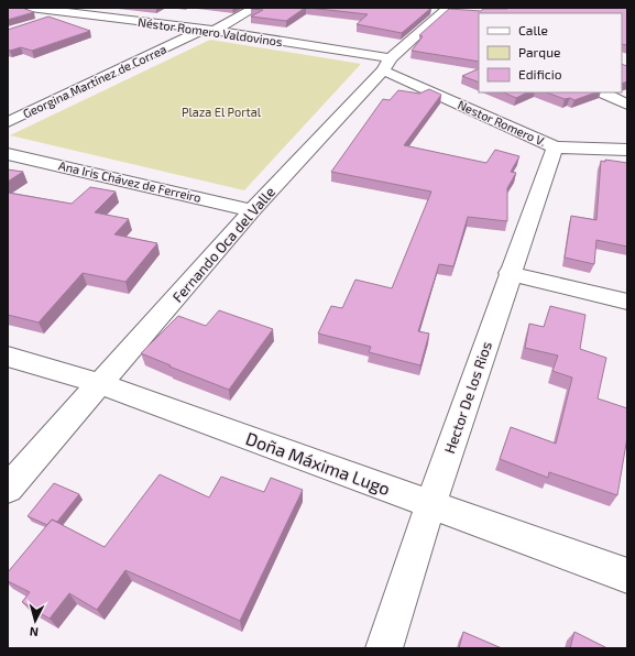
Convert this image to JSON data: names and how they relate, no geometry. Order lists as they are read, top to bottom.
{
  "streets": {
    "street": [
      "Néstor Romero Valdovinos",
      "Georgina Martínez de Correa",
      "Nestor Romero V.",
      "Ana Iris Chávez de Ferreiro",
      "Fernando Oca del Valle",
      "Hector De los Rios",
      "Doña Máxima Lugo"
    ]
  },
  "crossings": [
    ["Néstor Romero Valdovinos", "Georgina Martínez de Correa"],
    ["Néstor Romero Valdovinos", "Nestor Romero V."],
    ["Néstor Romero Valdovinos", "Fernando Oca del Valle"],
    ["Nestor Romero V.", "Fernando Oca del Valle"],
    ["Nestor Romero V.", "Hector De los Rios"],
    ["Ana Iris Chávez de Ferreiro", "Fernando Oca del Valle"],
    ["Fernando Oca del Valle", "Doña Máxima Lugo"],
    ["Hector De los Rios", "Doña Máxima Lugo"]
  ],
  "parks": ["Plaza El Portal"],
  "legend": ["Calle", "Parque", "Edificio"],
  "north": "bottom"
}
